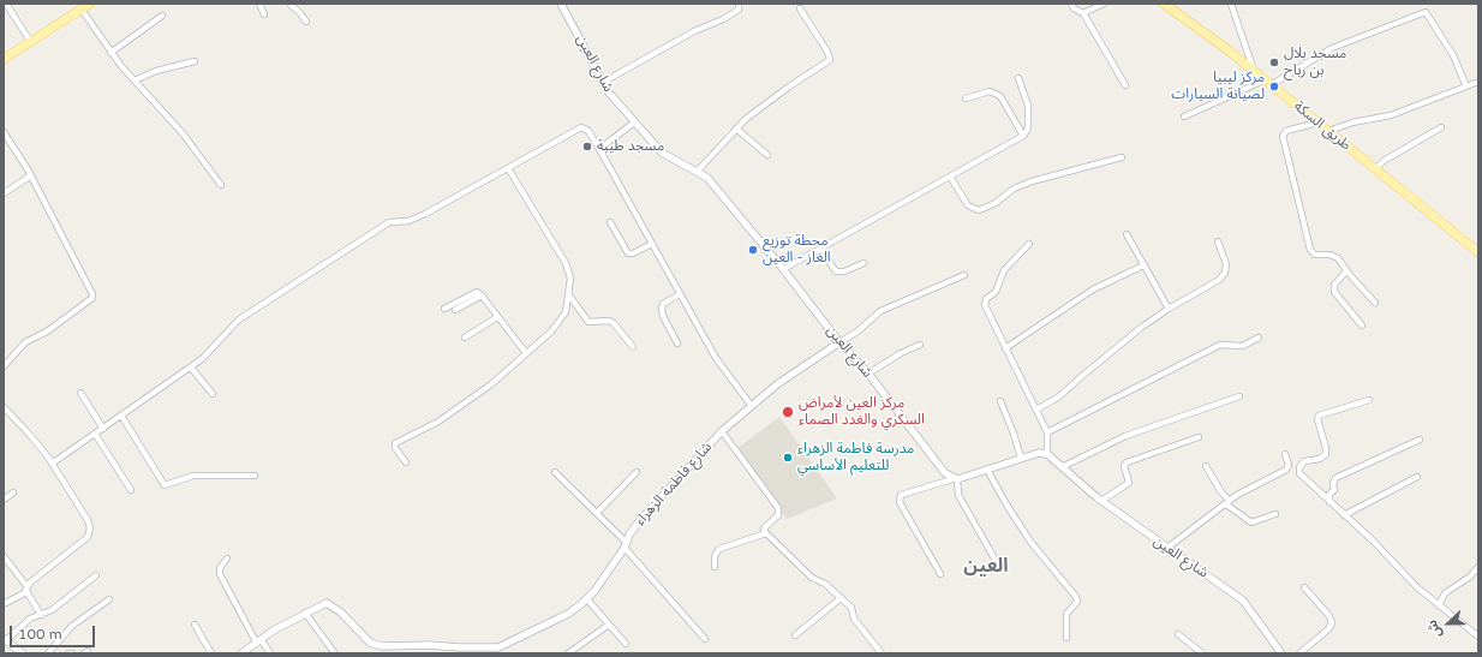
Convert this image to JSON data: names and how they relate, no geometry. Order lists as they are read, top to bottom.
{
  "streets": {
    "main road": ["طريق السكة"],
    "street": ["شارع العين", "شارع فاطمة الزهراء"]
  },
  "crossings": [
    ["شارع العين", "شارع فاطمة الزهراء"]
  ],
  "districts": ["العين"],
  "places": [
    "مسجد بلال بن رباح",
    "مركز ليبيا لصيانة السيارات",
    "مسجد طيبة",
    "محطة توزيع الغاز - العين",
    "مركز العين لأمراض السكري والغدد الصماء",
    "مدرسة فاطمة الزهراء للتعليم الأساسي"
  ],
  "scale_bar": "100 m",
  "north": "left"
}
